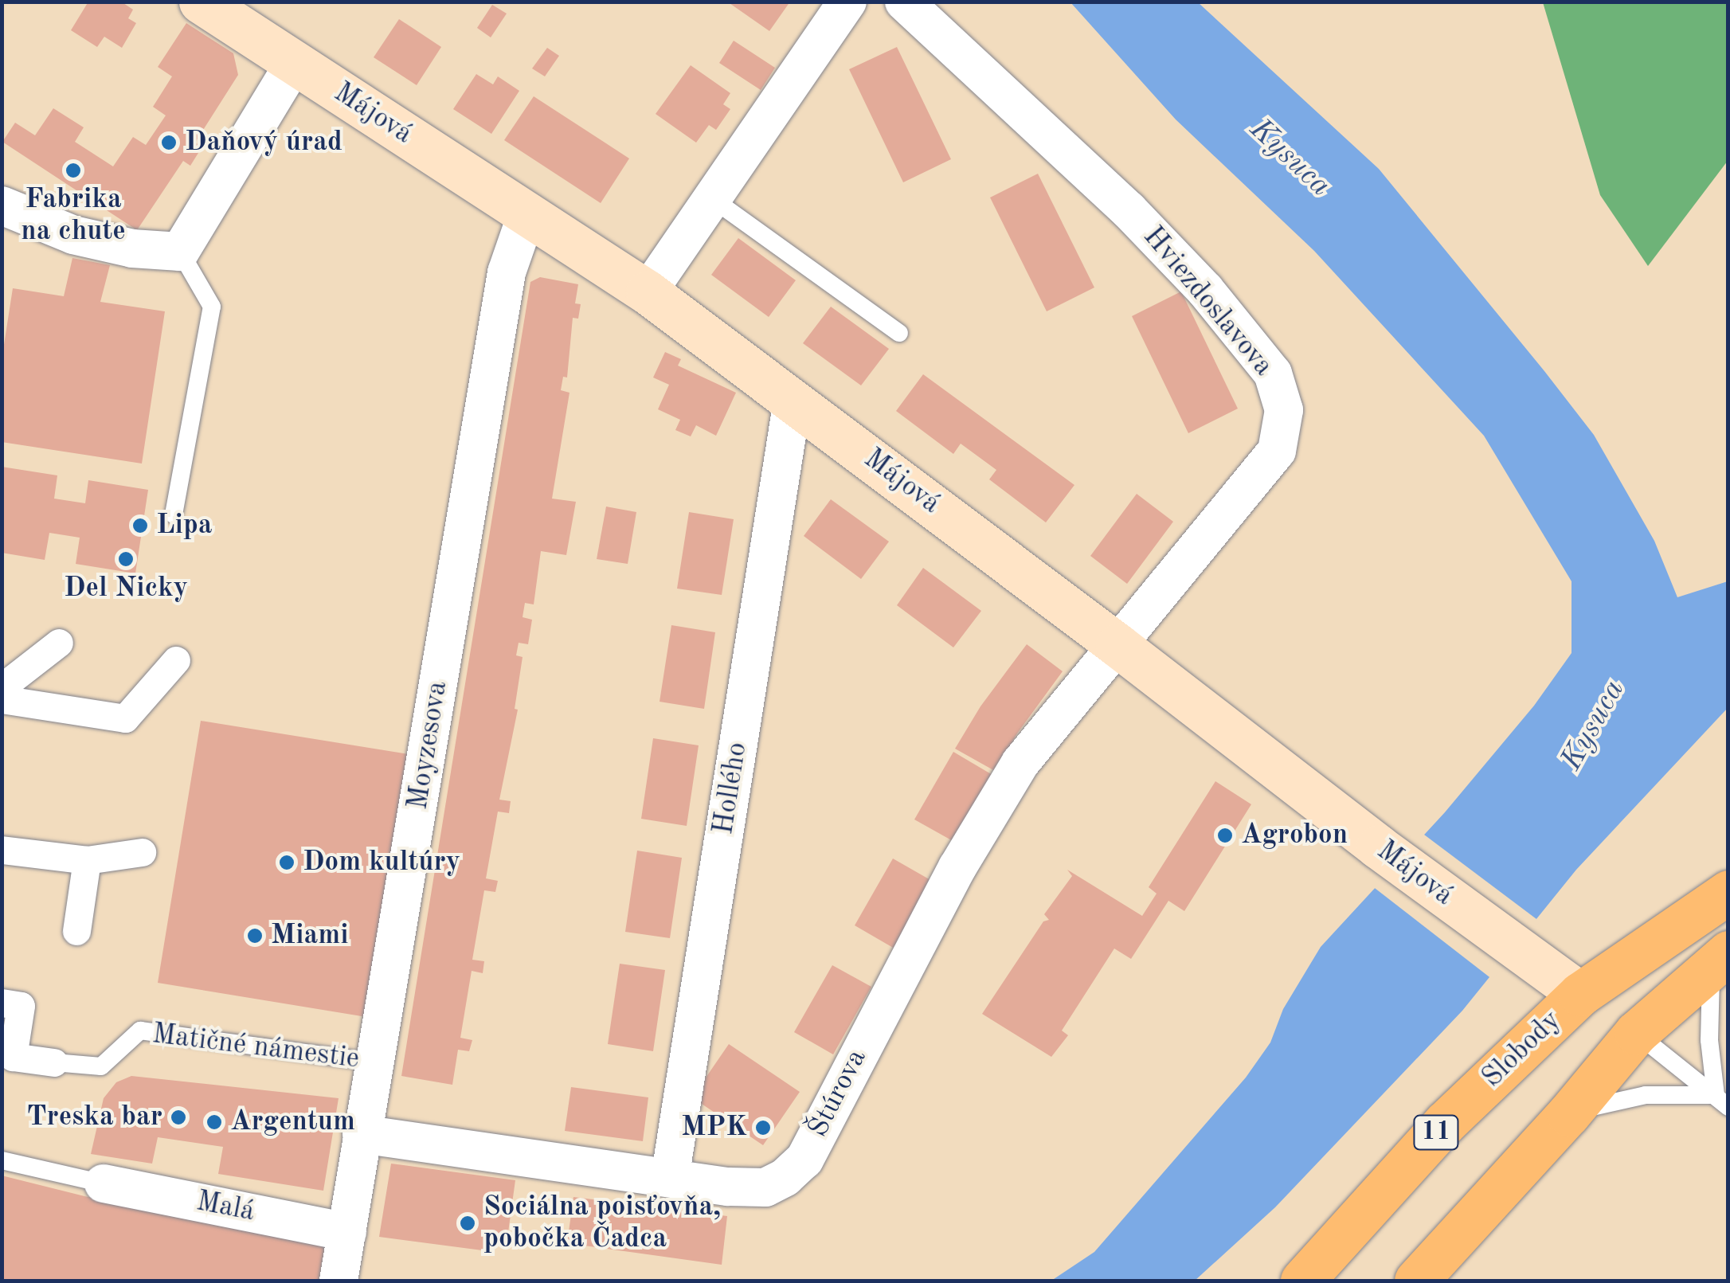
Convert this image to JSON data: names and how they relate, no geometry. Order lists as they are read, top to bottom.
{
  "streets": {
    "main road": ["Májová", "Slobody", "11"],
    "street": [
      "Hviezdoslavova",
      "Moyzesova",
      "Hollého",
      "Štúrova",
      "Malá"
    ],
    "lane": ["Matičné námestie"]
  },
  "crossings": [
    ["Májová", "Hviezdoslavova"],
    ["Májová", "Moyzesova"],
    ["Májová", "Hollého"],
    ["Májová", "Slobody"],
    ["Májová", "Štúrova"],
    ["Májová", "11"],
    ["Hviezdoslavova", "Štúrova"],
    ["Moyzesova", "Matičné námestie"],
    ["Moyzesova", "Štúrova"],
    ["Moyzesova", "Malá"],
    ["Hollého", "Štúrova"],
    ["Slobody", "11"]
  ],
  "water": ["Kysuca"],
  "places": [
    "Daňový úrad",
    "Fabrika na chute",
    "Lipa",
    "Del Nicky",
    "Agrobon",
    "Dom kultúry",
    "Miami",
    "Treska bar",
    "Argentum",
    "MPK",
    "Sociálna poisťovňa, pobočka Čadca"
  ]
}
